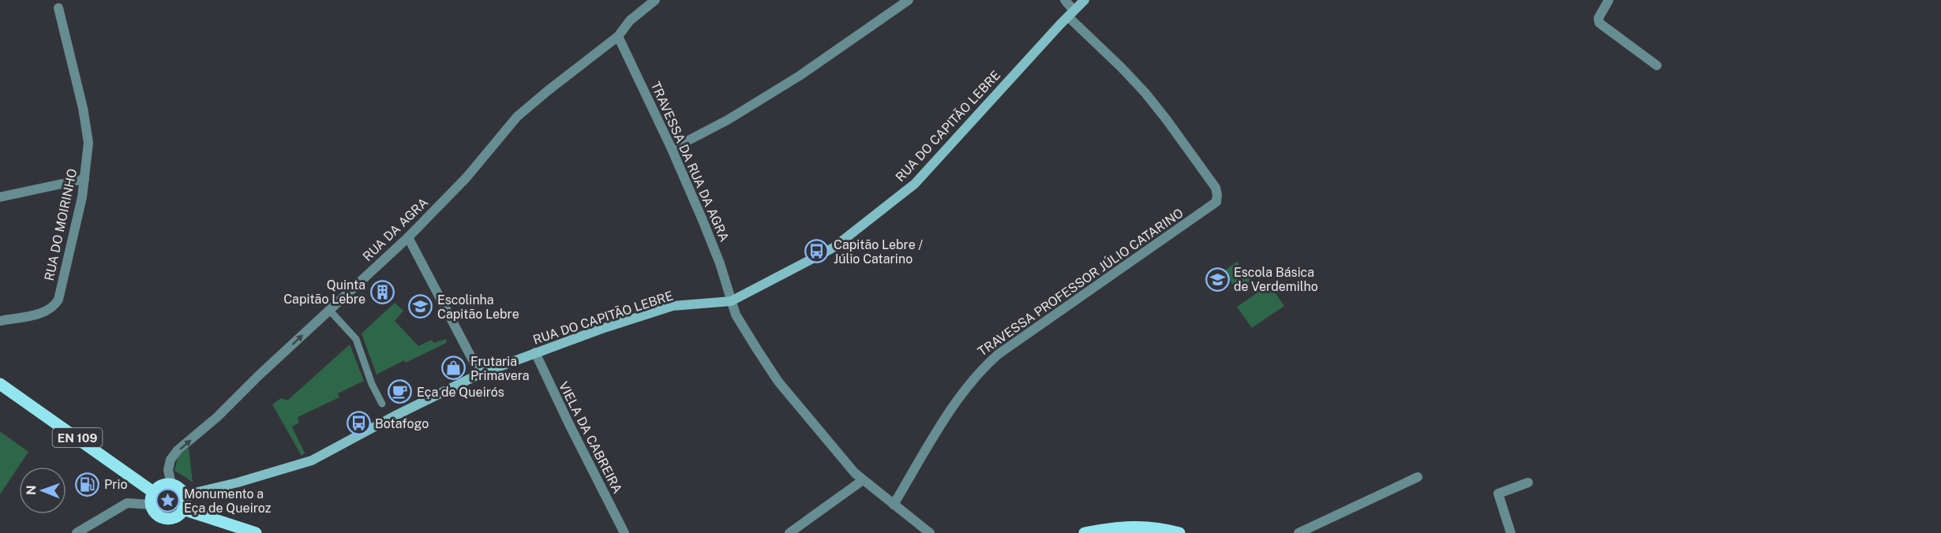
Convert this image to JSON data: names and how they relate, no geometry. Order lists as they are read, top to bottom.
{
  "streets": {
    "main road": ["RUA DO CAPITÃO LEBRE", "EN 109"],
    "street": [
      "TRAVESSA DA RUA DA AGRA",
      "RUA DO MOIRINHO",
      "RUA DA AGRA",
      "TRAVESSA PROFESSOR JÚLIO CATARINO",
      "VIELA DA CABREIRA"
    ]
  },
  "crossings": [
    ["RUA DO CAPITÃO LEBRE", "TRAVESSA DA RUA DA AGRA"],
    ["RUA DO CAPITÃO LEBRE", "RUA DA AGRA"],
    ["RUA DO CAPITÃO LEBRE", "TRAVESSA PROFESSOR JÚLIO CATARINO"],
    ["RUA DO CAPITÃO LEBRE", "EN 109"],
    ["RUA DO CAPITÃO LEBRE", "VIELA DA CABREIRA"],
    ["TRAVESSA DA RUA DA AGRA", "RUA DA AGRA"],
    ["TRAVESSA DA RUA DA AGRA", "TRAVESSA PROFESSOR JÚLIO CATARINO"],
    ["RUA DA AGRA", "EN 109"]
  ],
  "places": {
    "bus stop": ["Capitão Lebre / Júlio Catarino", "Botafogo"],
    "school or university": ["Escola Básica de Verdemilho", "Escolinha Capitão Lebre"],
    "building": ["Quinta Capitão Lebre"],
    "shop": ["Frutaria Primavera"],
    "cafe": ["Eça de Queirós"],
    "fuel station": ["Prio"],
    "place": ["Monumento a Eça de Queiroz"]
  },
  "north": "left"
}
